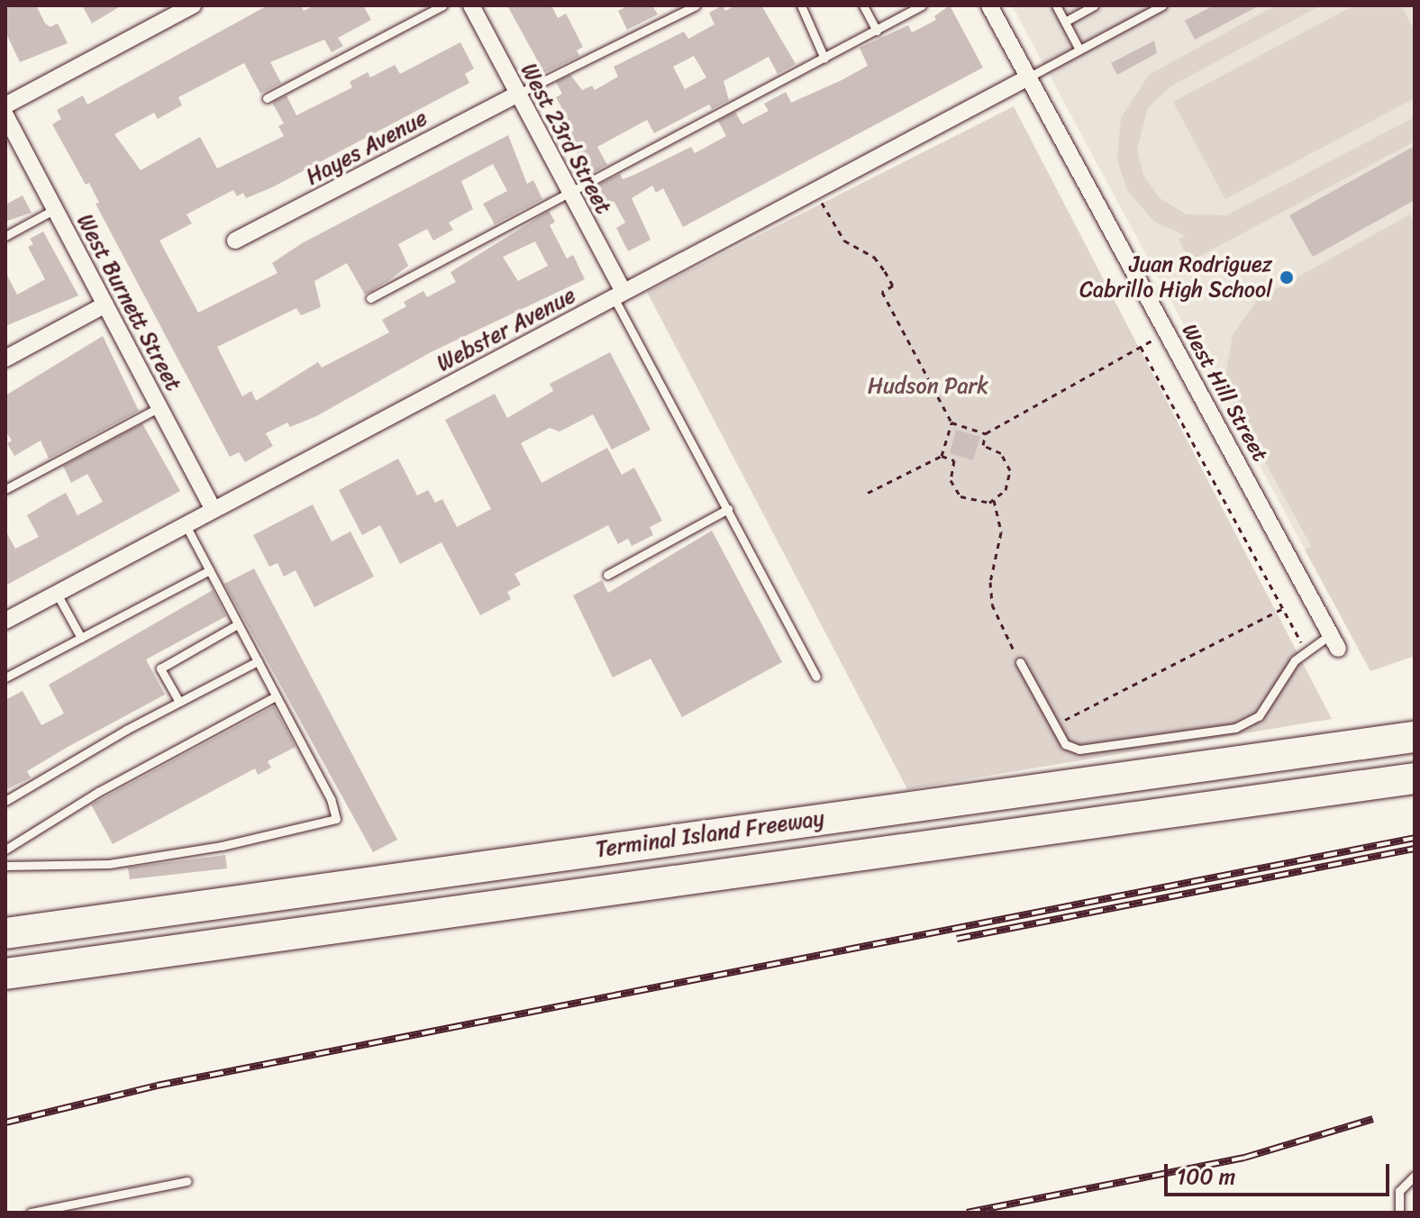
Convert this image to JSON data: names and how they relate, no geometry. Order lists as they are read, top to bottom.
{
  "streets": {
    "highway": ["Terminal Island Freeway"],
    "street": [
      "West 23rd Street",
      "Hayes Avenue",
      "West Burnett Street",
      "Webster Avenue",
      "West Hill Street"
    ]
  },
  "crossings": [
    ["West 23rd Street", "Hayes Avenue"],
    ["West 23rd Street", "Webster Avenue"],
    ["West Burnett Street", "Webster Avenue"],
    ["Webster Avenue", "West Hill Street"]
  ],
  "parks": ["Hudson Park"],
  "places": ["Juan Rodriguez Cabrillo High School"],
  "scale_bar": "100 m"
}
